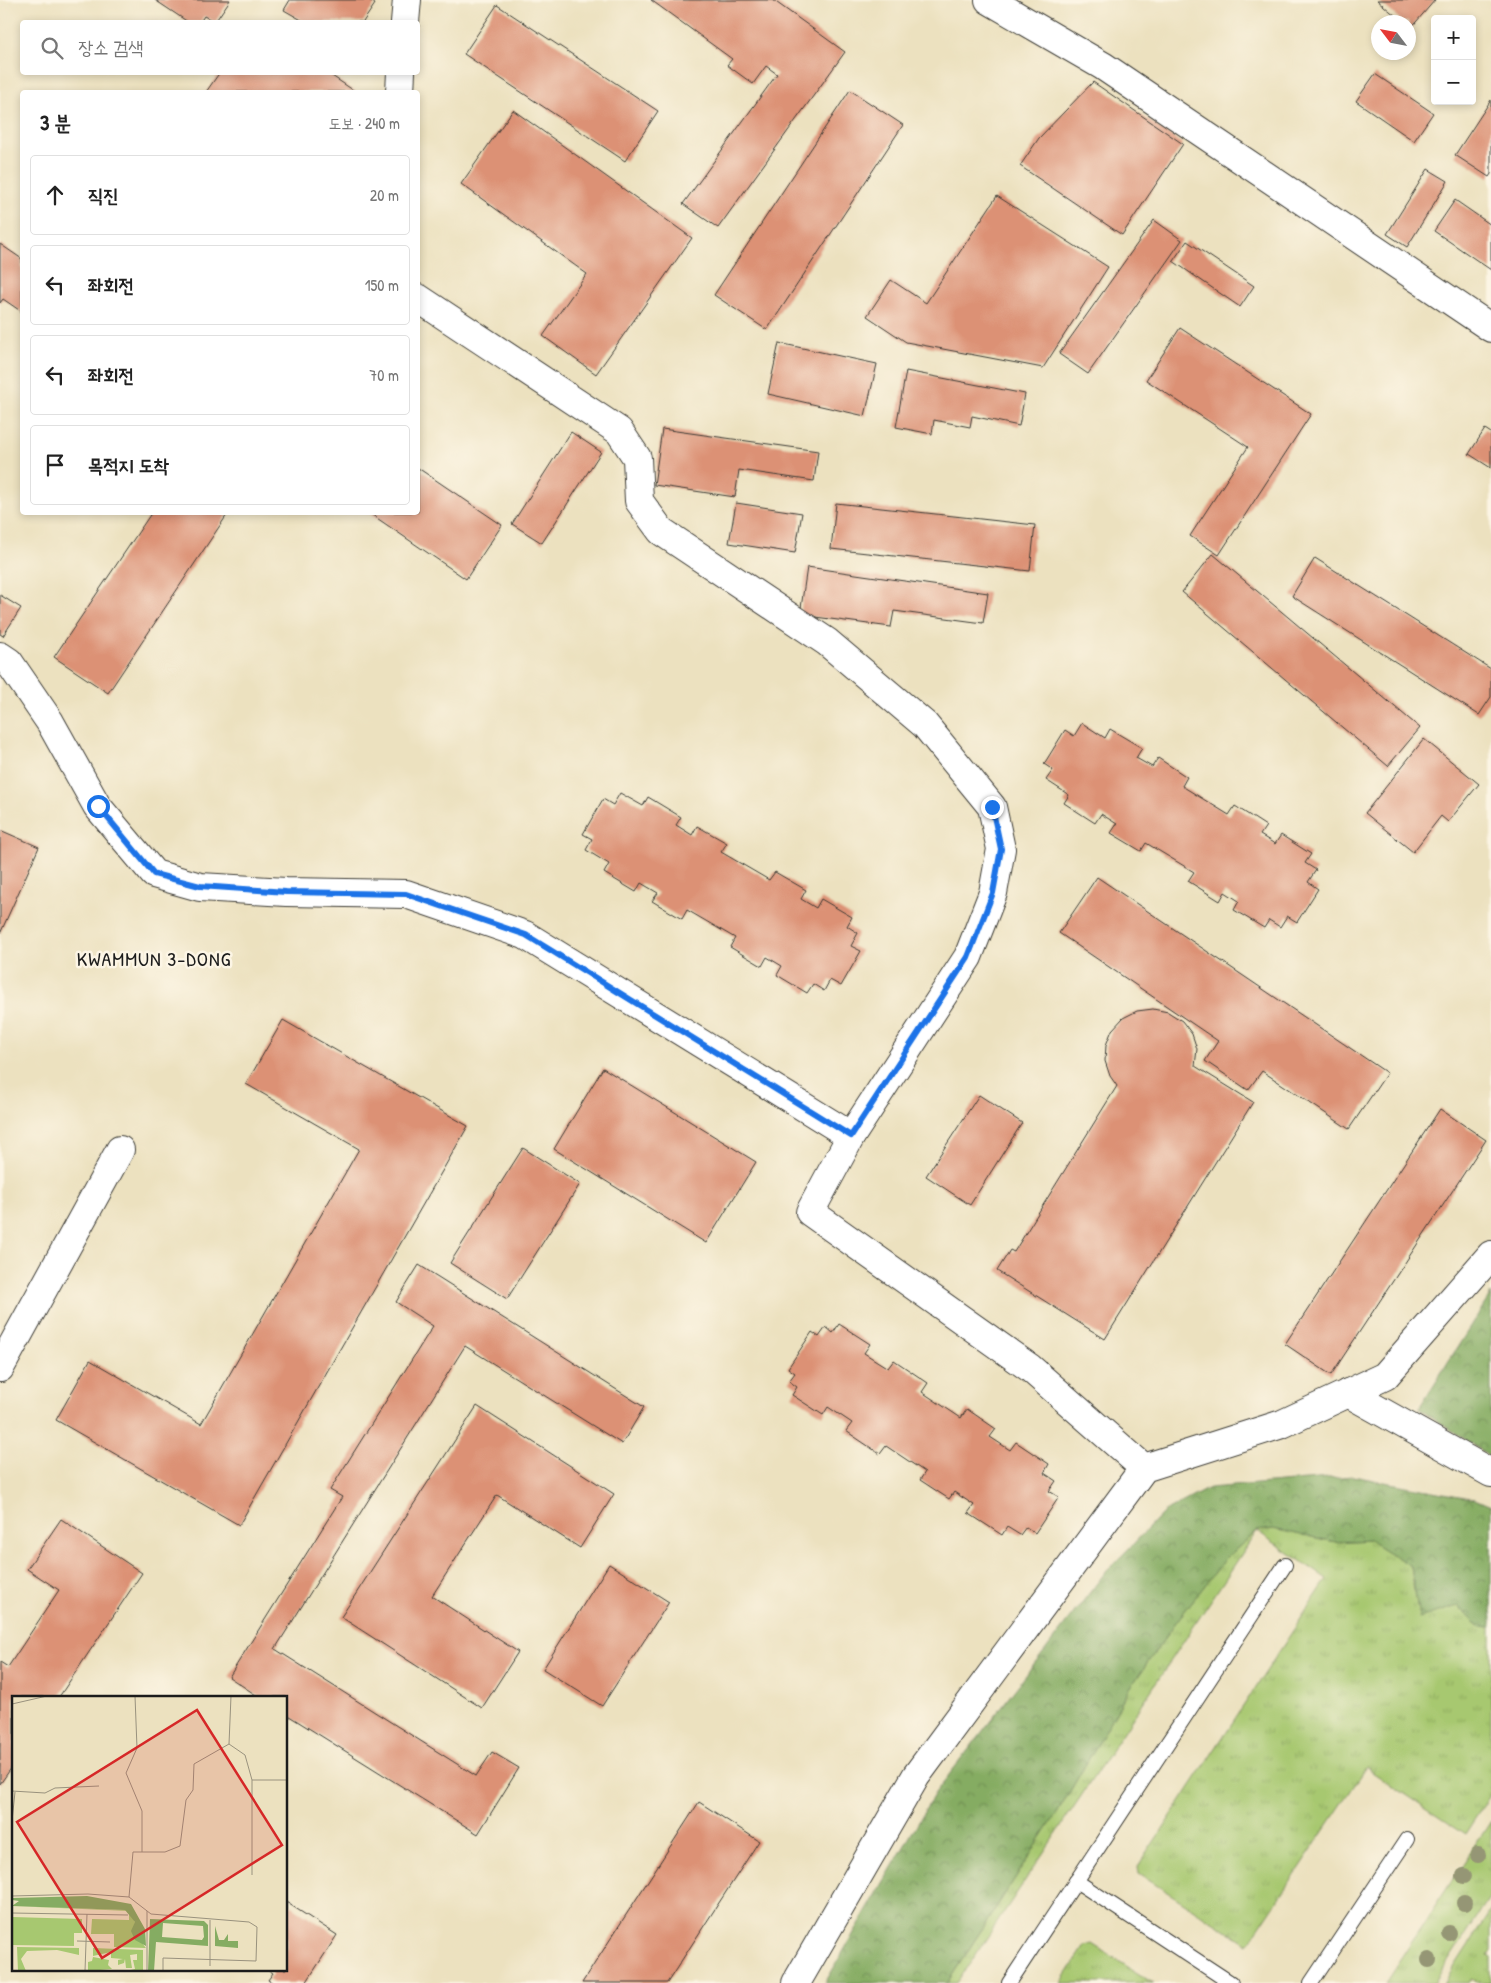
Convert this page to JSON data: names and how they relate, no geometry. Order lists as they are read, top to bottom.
{
  "districts": ["KWAMMUN 3-DONG"],
  "north": "top left",
  "page": {
    "map_buttons": ["+", "−"],
    "search": "장소 검색",
    "heading": ["3 분", "도보 · 240 m"],
    "list": [
      ["직진", "20 m"],
      ["좌회전", "150 m"],
      ["좌회전", "70 m"],
      "목적지 도착"
    ]
  }
}
